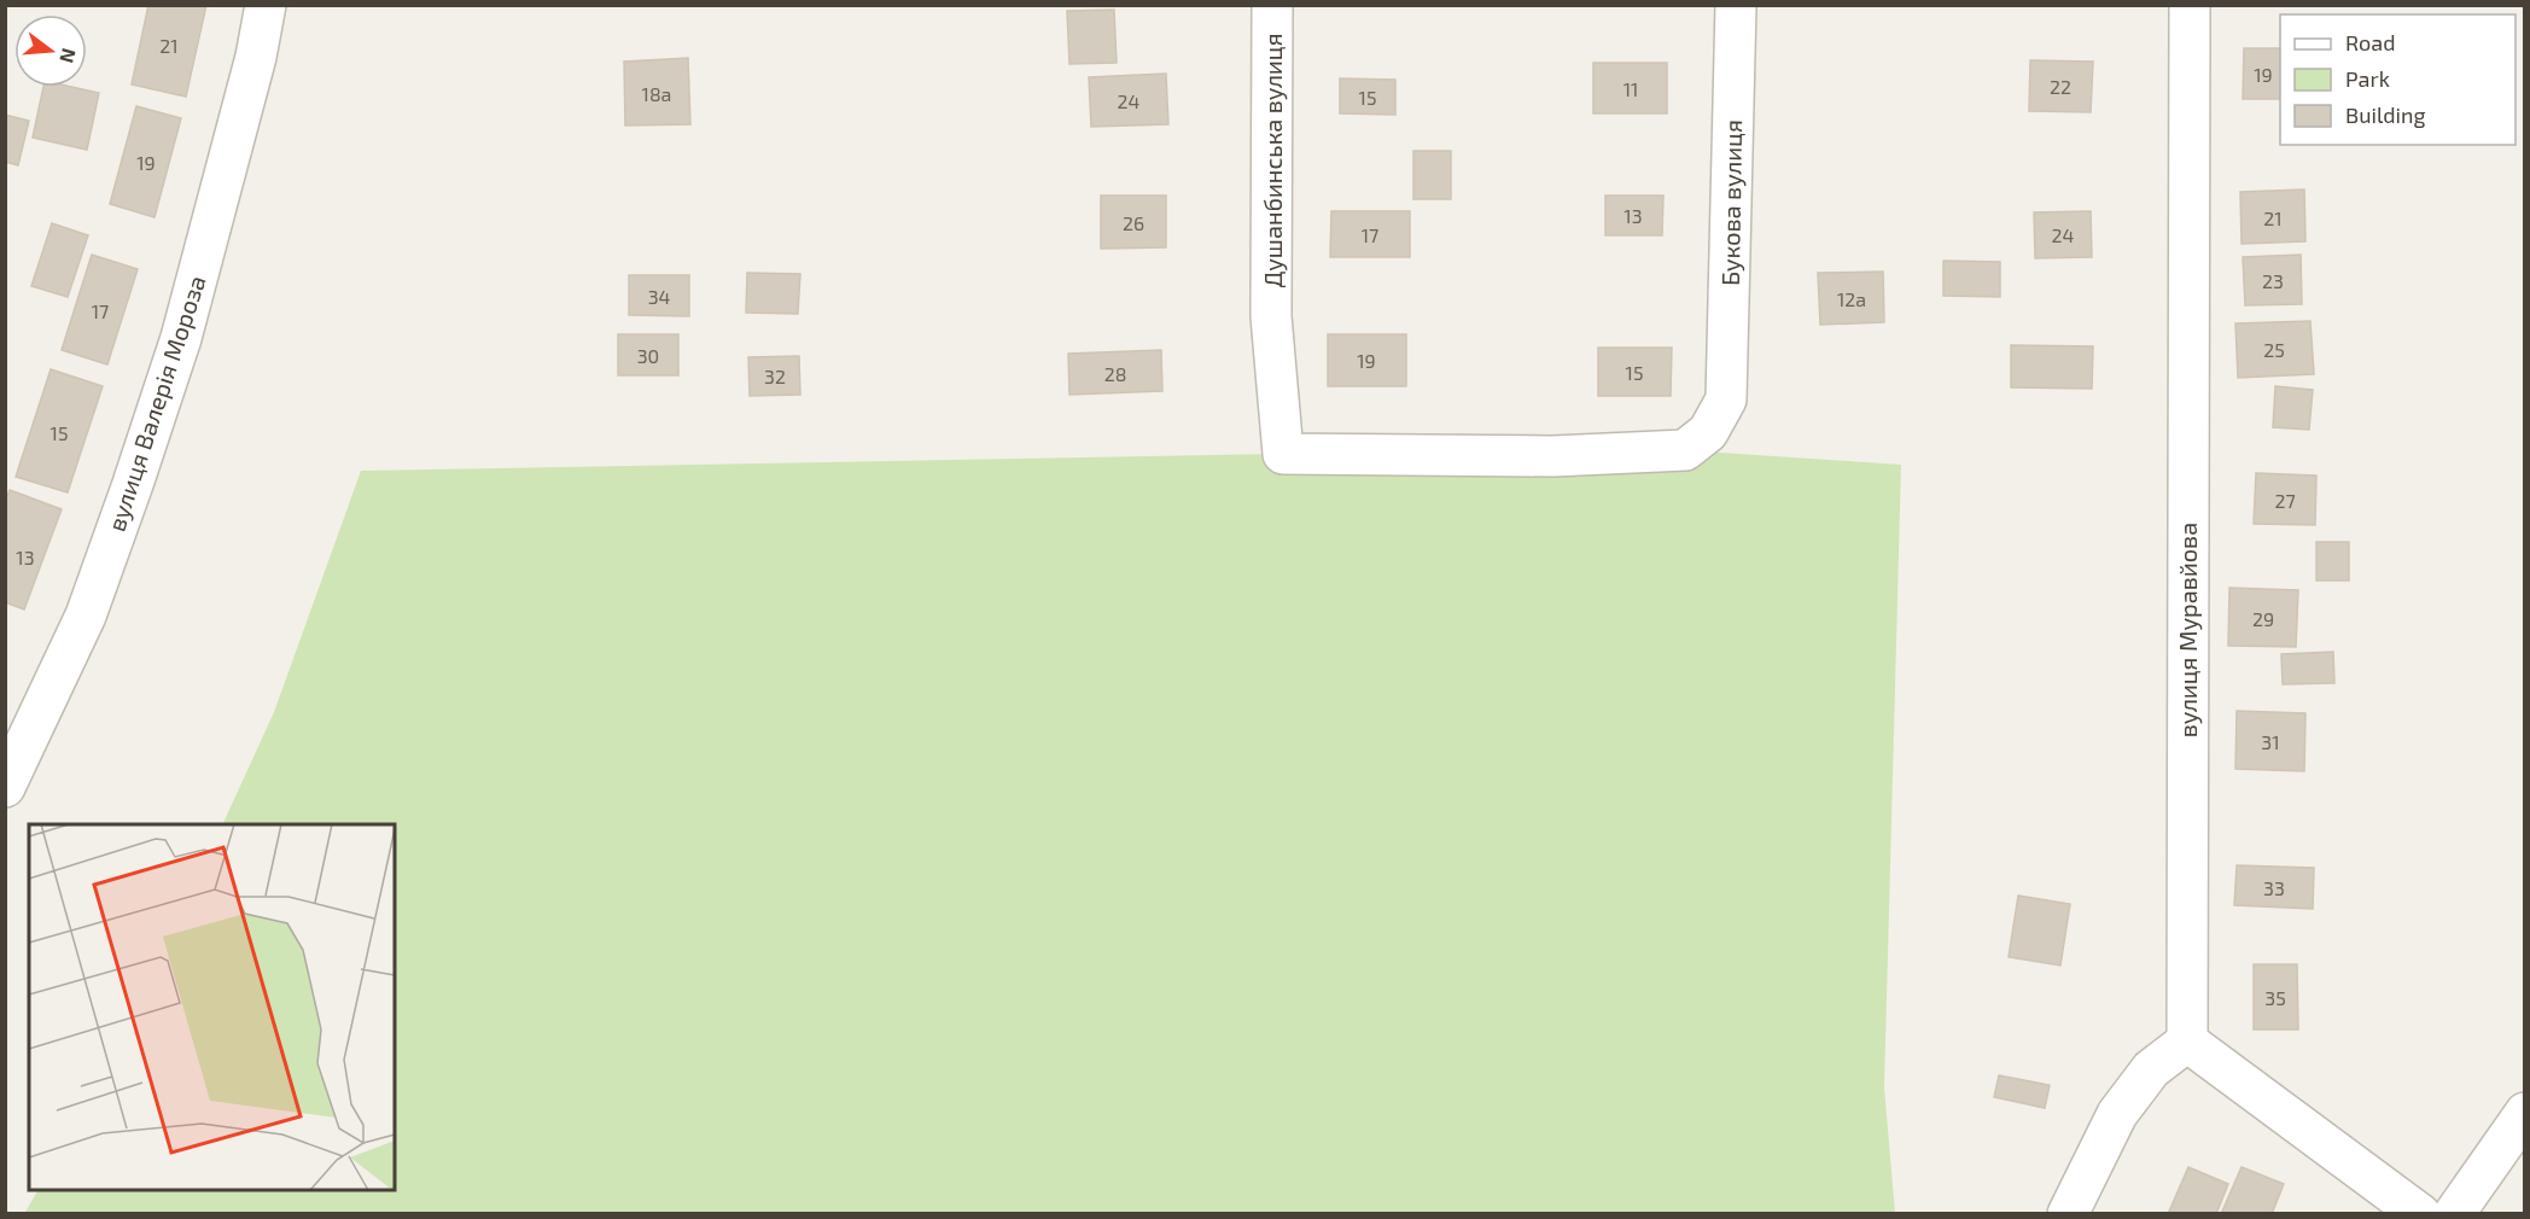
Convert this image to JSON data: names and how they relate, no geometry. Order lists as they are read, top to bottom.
{
  "streets": {
    "street": [
      "Душанбинська вулиця",
      "Букова вулиця",
      "вулиця Валерія Мороза",
      "вулиця Муравйова"
    ]
  },
  "crossings": [
    ["Душанбинська вулиця", "Букова вулиця"]
  ],
  "house_numbers": [
    "21",
    "19",
    "22",
    "11",
    "18а",
    "15",
    "24",
    "19",
    "13",
    "21",
    "26",
    "17",
    "24",
    "23",
    "34",
    "12а",
    "17",
    "25",
    "30",
    "19",
    "15",
    "28",
    "32",
    "15",
    "27",
    "13",
    "29",
    "31",
    "33",
    "35"
  ],
  "legend": ["Road", "Park", "Building"],
  "north": "right"
}
